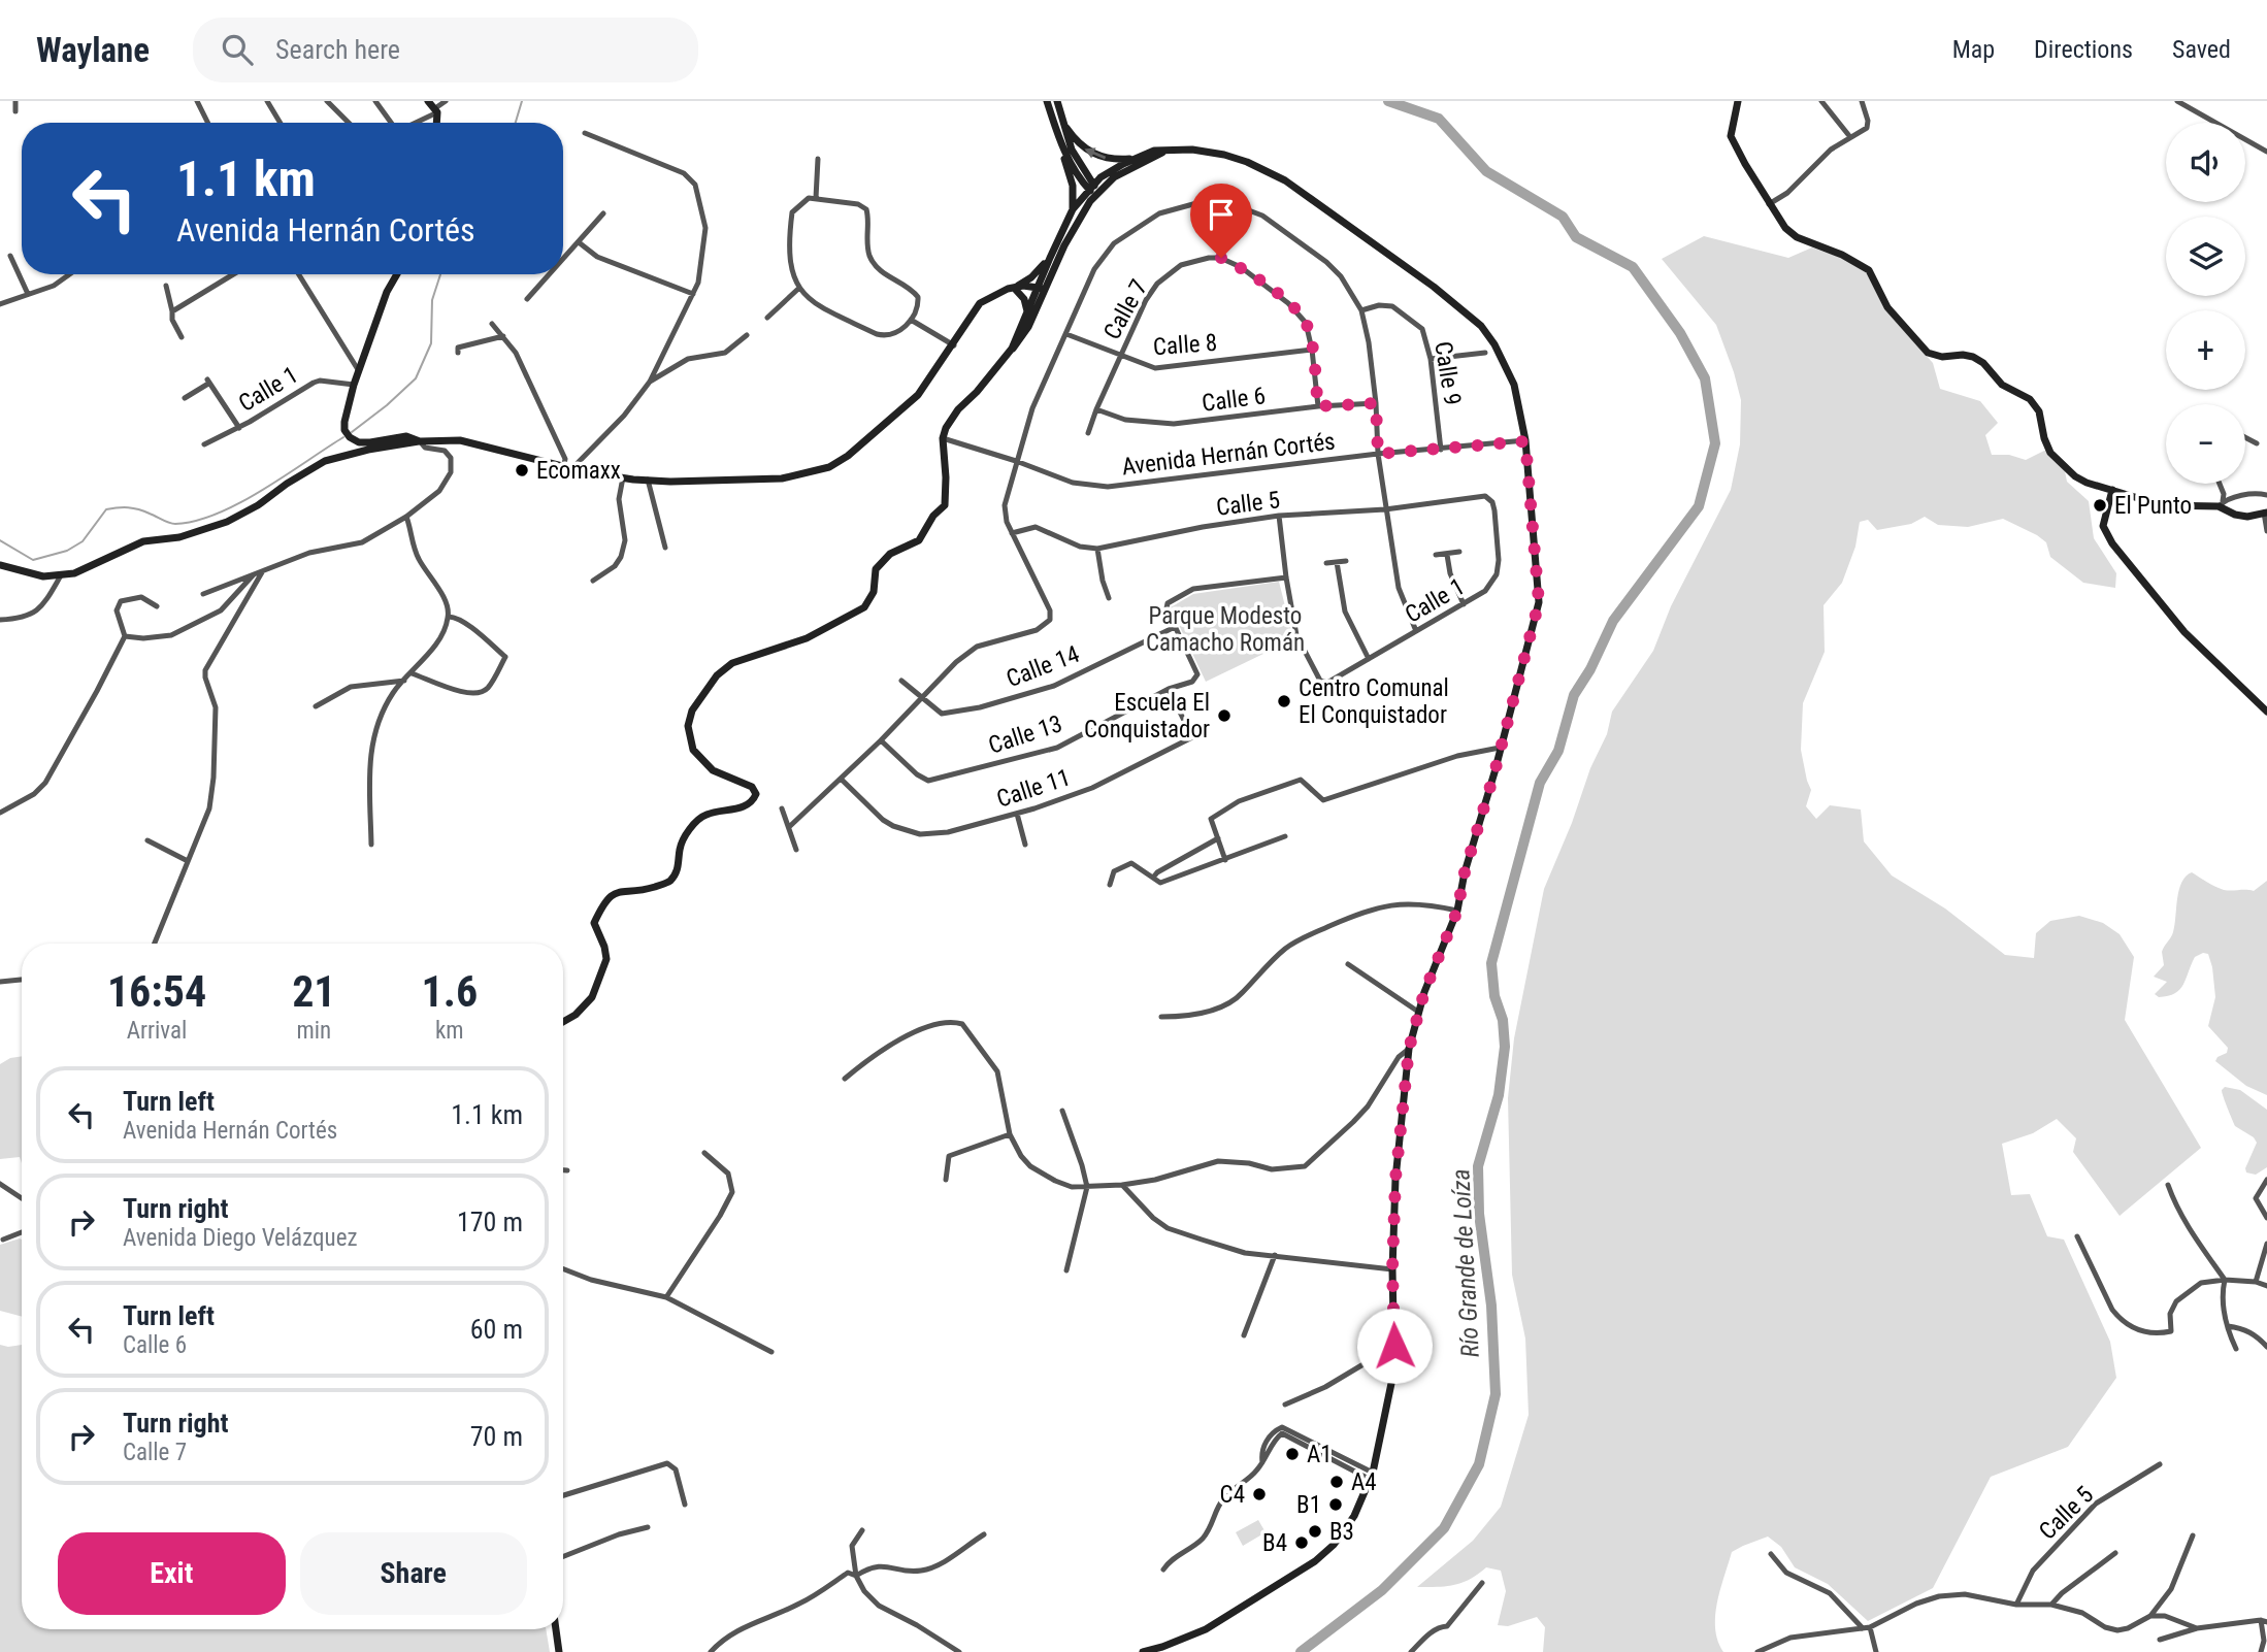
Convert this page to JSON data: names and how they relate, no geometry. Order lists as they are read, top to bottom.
{
  "streets": {
    "street": [
      "Calle 7",
      "Calle 8",
      "Calle 9",
      "Calle 1",
      "Calle 6",
      "Avenida Hernán Cortés",
      "Calle 5",
      "Calle 14",
      "Calle 13",
      "Calle 11"
    ]
  },
  "crossings": [
    ["Calle 7", "Calle 8"],
    ["Calle 7", "Calle 6"],
    ["Calle 9", "Avenida Hernán Cortés"],
    ["Calle 1", "Calle 5"],
    ["Calle 1", "Calle 13"],
    ["Calle 14", "Calle 13"],
    ["Calle 13", "Calle 11"]
  ],
  "water": ["Río Grande de Loíza"],
  "parks": ["Parque Modesto Camacho Román"],
  "places": [
    "Ecomaxx",
    "El Punto",
    "Centro Comunal El Conquistador",
    "Escuela El Conquistador",
    "A1",
    "A4",
    "C4",
    "B1",
    "B3",
    "B4"
  ],
  "page": {
    "header": "Waylane",
    "search": "Search here",
    "nav": ["Map", "Directions", "Saved"],
    "map_buttons": ["+", "−"],
    "turn": ["1.1 km", "Avenida Hernán Cortés"],
    "eta": [
      "16:54",
      "Arrival",
      "21",
      "min",
      "1.6",
      "km"
    ],
    "list": [
      {
        "name": "Turn left",
        "note": "Avenida Hernán Cortés",
        "value": "1.1 km"
      },
      {
        "name": "Turn right",
        "note": "Avenida Diego Velázquez",
        "value": "170 m"
      },
      {
        "name": "Turn left",
        "note": "Calle 6",
        "value": "60 m"
      },
      {
        "name": "Turn right",
        "note": "Calle 7",
        "value": "70 m"
      }
    ],
    "buttons": ["Exit", "Share"]
  }
}
